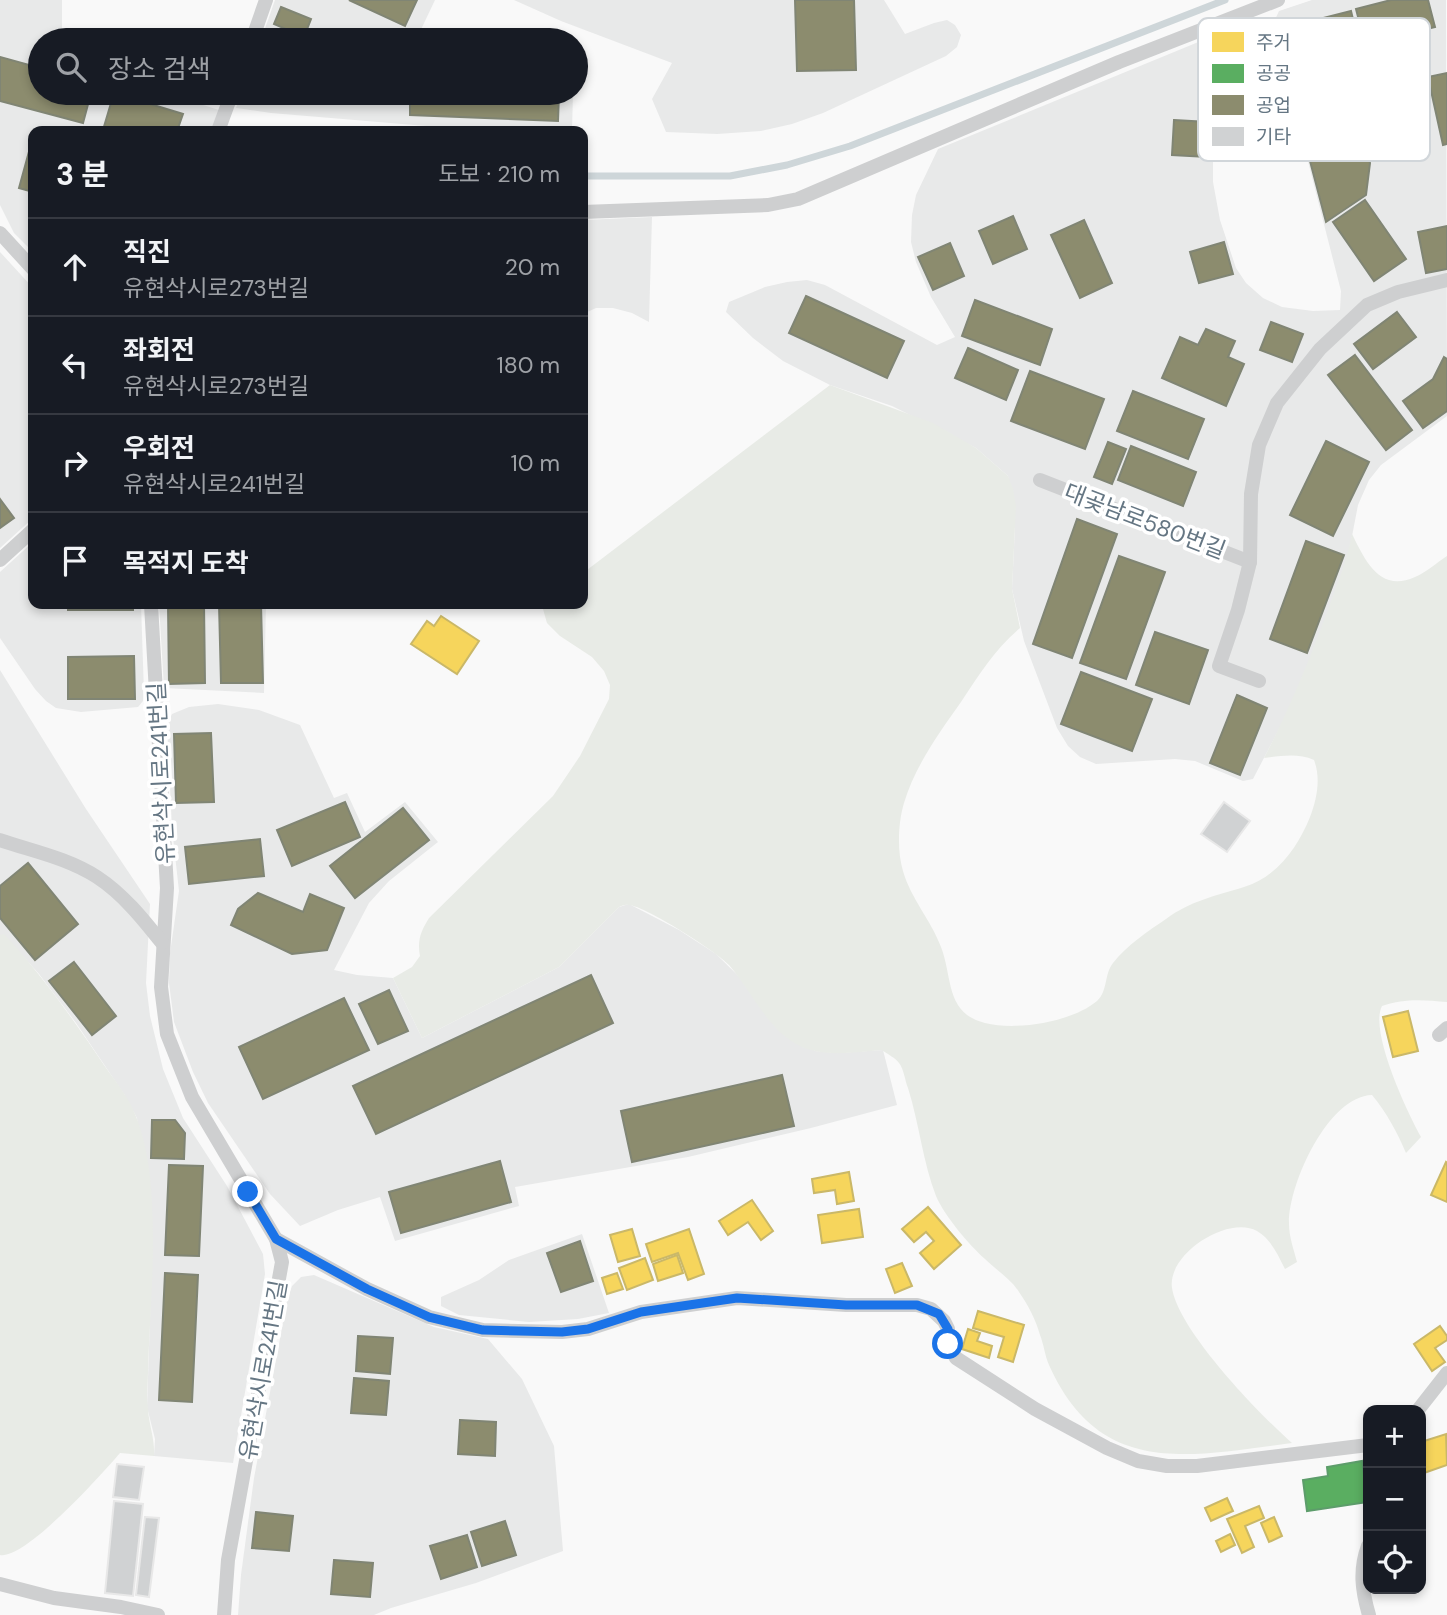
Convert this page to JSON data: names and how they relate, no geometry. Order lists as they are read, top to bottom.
{
  "streets": {
    "lane": ["대곶남로580번길", "유현삭시로241번길"]
  },
  "legend": [
    "주거",
    "공공",
    "공업",
    "기타"
  ],
  "page": {
    "search": "장소 검색",
    "heading": ["3 분", "도보 · 210 m"],
    "list": [
      ["직진", "유현삭시로273번길", "20 m"],
      ["좌회전", "유현삭시로273번길", "180 m"],
      ["우회전", "유현삭시로241번길", "10 m"],
      "목적지 도착"
    ],
    "map_buttons": ["+", "−"]
  }
}
